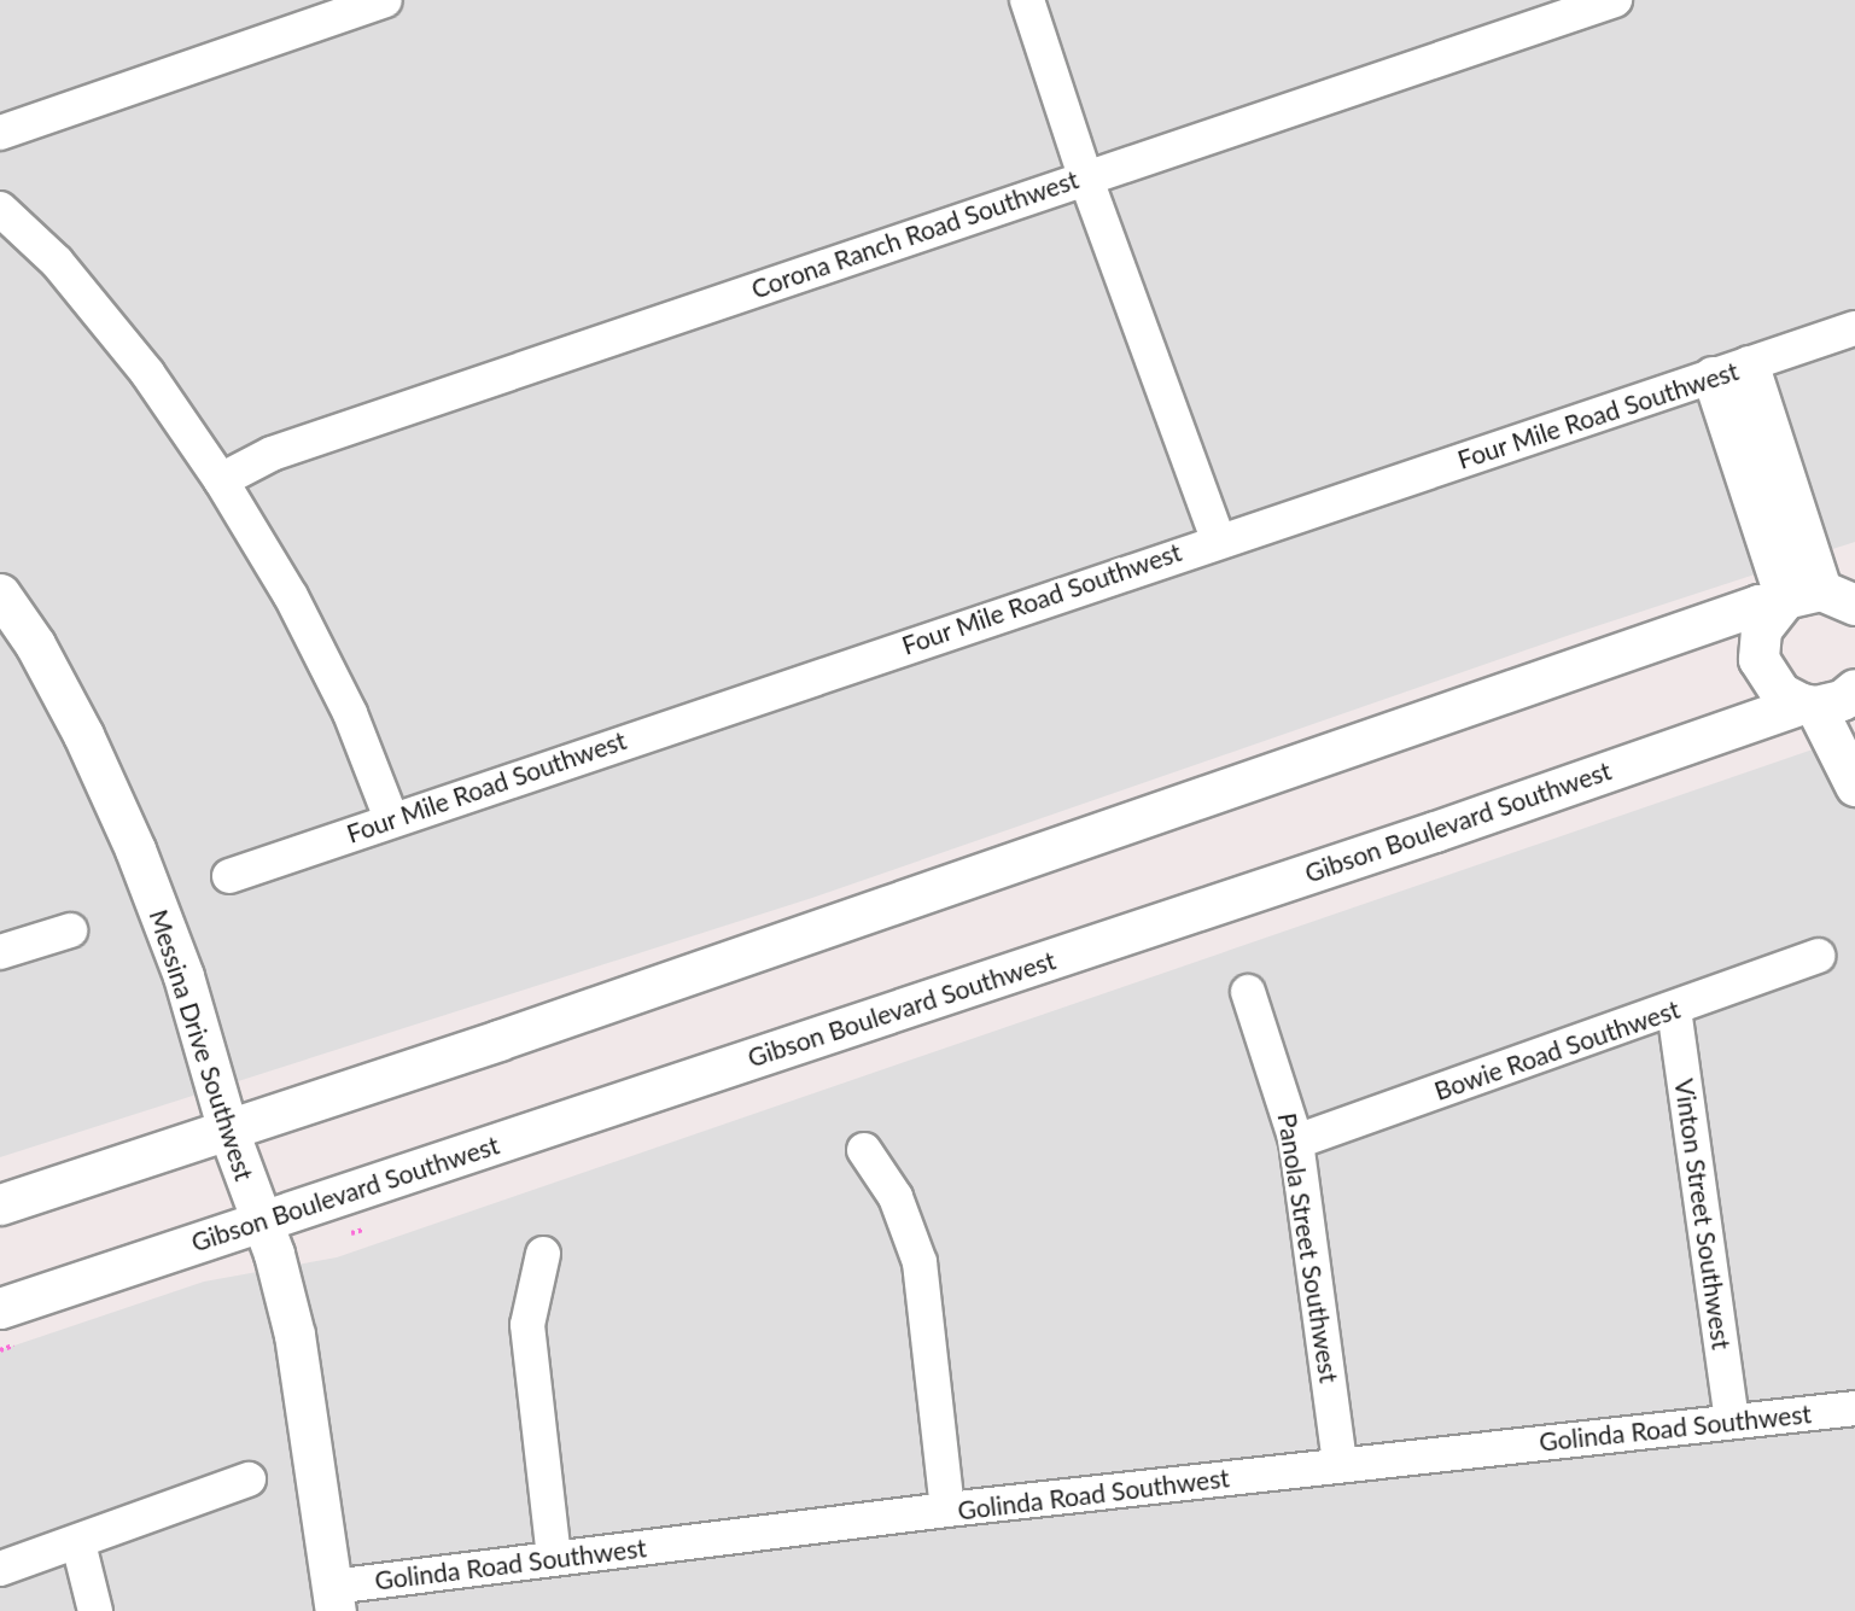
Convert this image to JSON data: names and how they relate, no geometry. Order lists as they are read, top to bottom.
{
  "streets": {
    "street": [
      "Corona Ranch Road Southwest",
      "Four Mile Road Southwest",
      "Gibson Boulevard Southwest",
      "Messina Drive Southwest",
      "Bowie Road Southwest",
      "Vinton Street Southwest",
      "Panola Street Southwest",
      "Golinda Road Southwest"
    ]
  },
  "crossings": [
    ["Gibson Boulevard Southwest", "Messina Drive Southwest"],
    ["Messina Drive Southwest", "Golinda Road Southwest"],
    ["Bowie Road Southwest", "Vinton Street Southwest"],
    ["Bowie Road Southwest", "Panola Street Southwest"],
    ["Vinton Street Southwest", "Golinda Road Southwest"],
    ["Panola Street Southwest", "Golinda Road Southwest"]
  ]
}
